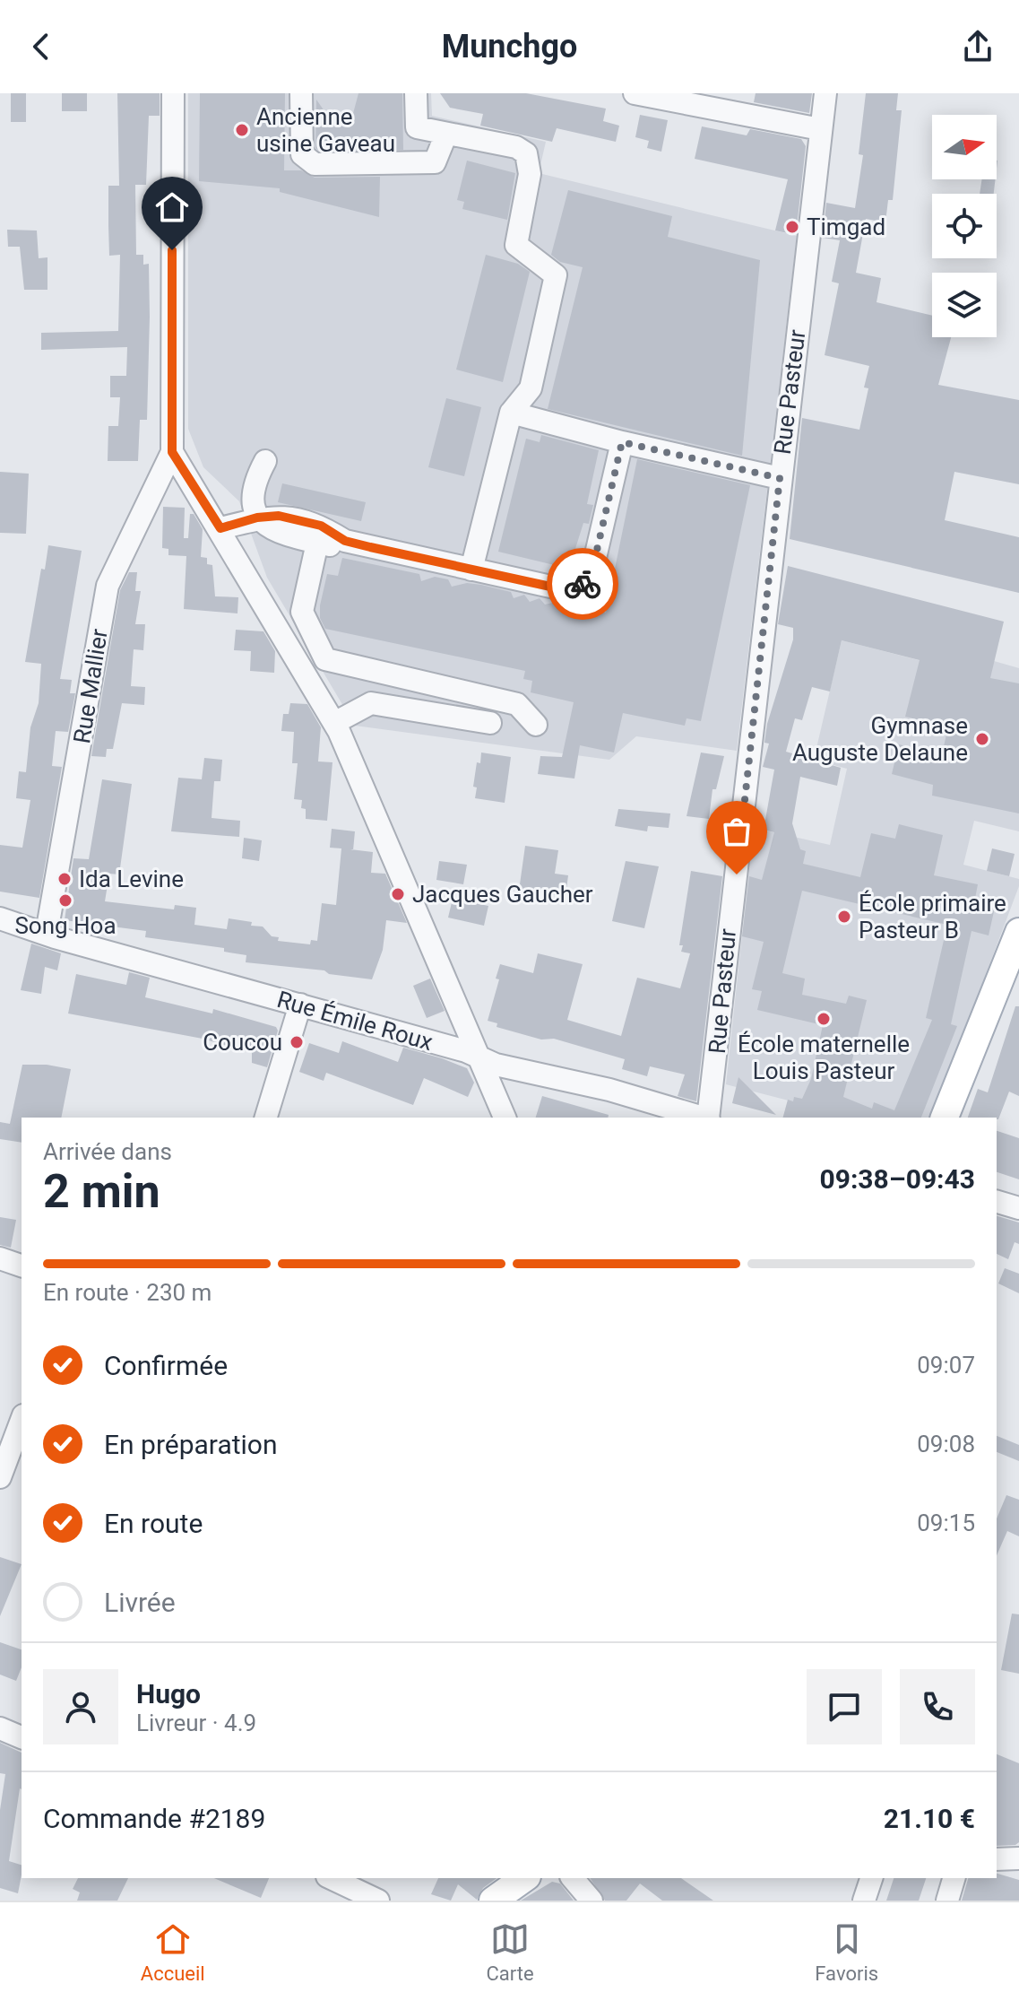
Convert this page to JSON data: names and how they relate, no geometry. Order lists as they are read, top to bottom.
{
  "streets": {
    "street": ["Rue Pasteur", "Rue Mallier", "Rue Émile Roux"]
  },
  "crossings": [
    ["Rue Mallier", "Rue Émile Roux"]
  ],
  "places": [
    "Ancienne usine Gaveau",
    "Timgad",
    "Gymnase Auguste Delaune",
    "Ida Levine",
    "Jacques Gaucher",
    "Song Hoa",
    "École primaire Pasteur B",
    "École maternelle Louis Pasteur",
    "Coucou"
  ],
  "north": "right",
  "page": {
    "header": "Munchgo",
    "heading": ["2 min", "Arrivée dans", "09:38–09:43"],
    "panel": [
      "Hugo",
      "Livreur · 4.9",
      "Commande #2189",
      "21.10 €"
    ],
    "bar": "En route · 230 m",
    "list": [
      ["Confirmée", "09:07"],
      ["En préparation", "09:08"],
      ["En route", "09:15"],
      "Livrée"
    ],
    "tabs": ["Accueil", "Carte", "Favoris"]
  }
}
